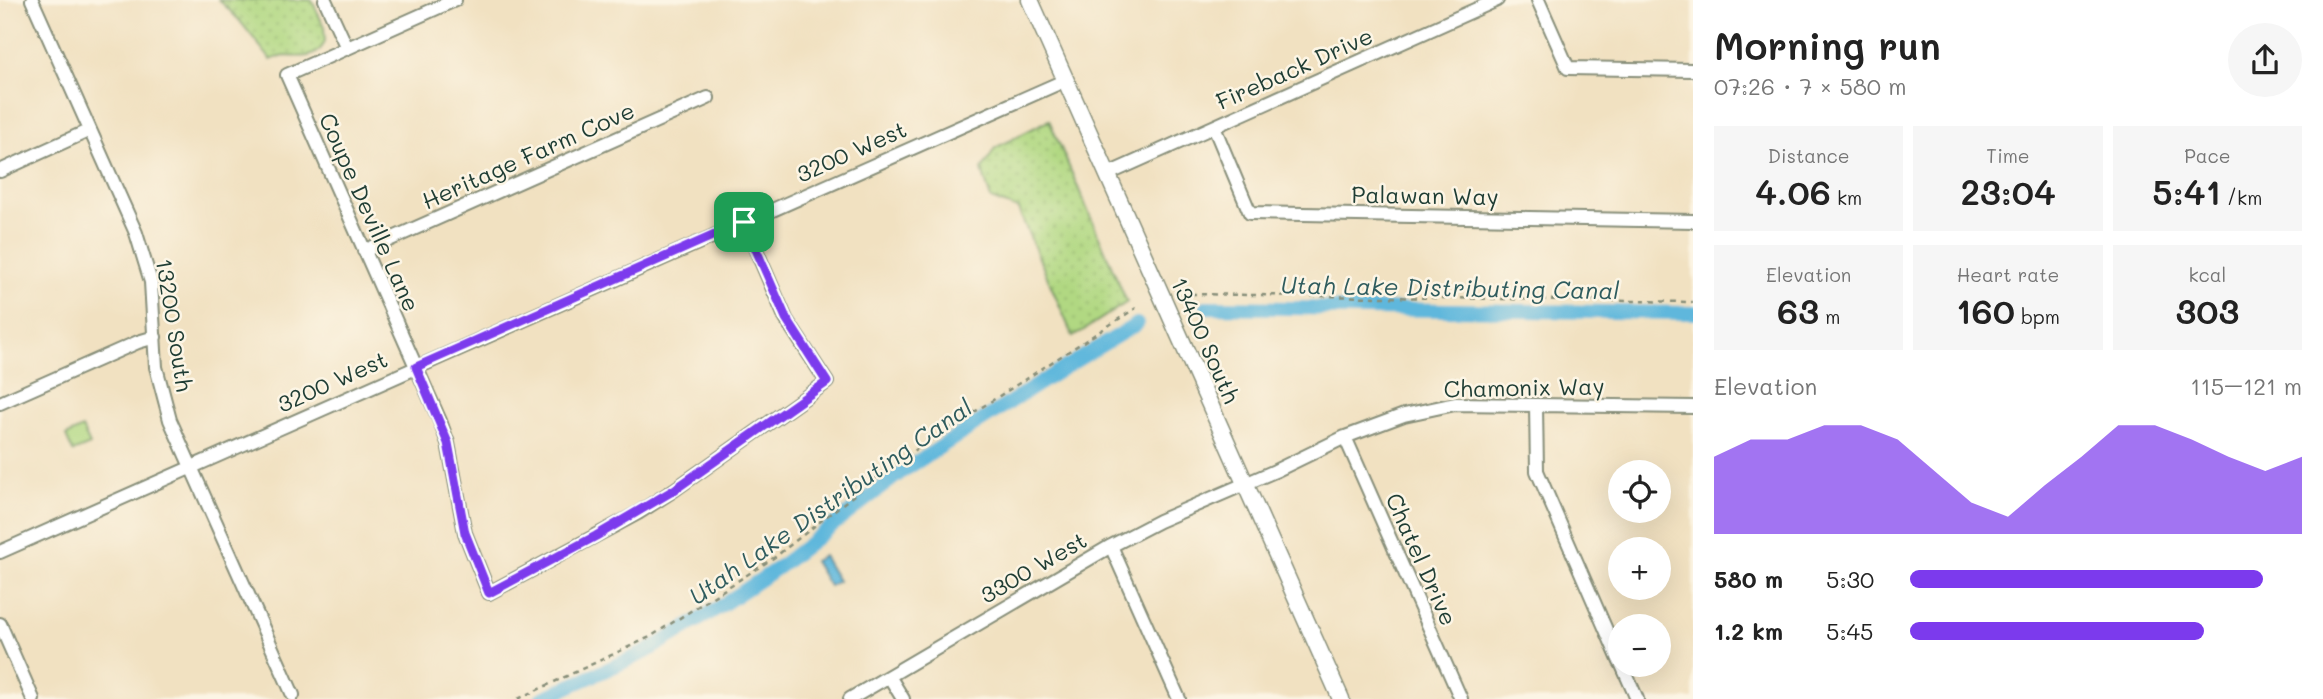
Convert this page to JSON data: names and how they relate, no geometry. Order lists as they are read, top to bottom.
{
  "streets": {
    "main road": ["13400 South"],
    "street": [
      "Fireback Drive",
      "3200 West",
      "Heritage Farm Cove",
      "Palawan Way",
      "Coupe Deville Lane",
      "13200 South",
      "Chamonix Way",
      "Chatel Drive",
      "3300 West"
    ]
  },
  "crossings": [
    ["Fireback Drive", "Palawan Way"],
    ["Fireback Drive", "13400 South"],
    ["3200 West", "Coupe Deville Lane"],
    ["3200 West", "13200 South"],
    ["3200 West", "13400 South"],
    ["Heritage Farm Cove", "Coupe Deville Lane"],
    ["13400 South", "Chamonix Way"],
    ["13400 South", "3300 West"],
    ["Chamonix Way", "Chatel Drive"],
    ["Chamonix Way", "3300 West"]
  ],
  "water": ["Utah Lake Distributing Canal"],
  "page": {
    "heading": ["Morning run", "07:26 · 7 × 580 m"],
    "stats": [
      ["Distance", "4.06 km"],
      ["Time", "23:04"],
      ["Pace", "5:41 /km"],
      ["Elevation", "63 m"],
      ["Heart rate", "160 bpm"],
      ["kcal", "303"]
    ],
    "chart": ["Elevation", "115–121 m"],
    "map_buttons": ["+", "−"],
    "list": [
      {
        "name": "580 m",
        "note": "5:30"
      },
      {
        "name": "1.2 km",
        "note": "5:45"
      }
    ]
  }
}
